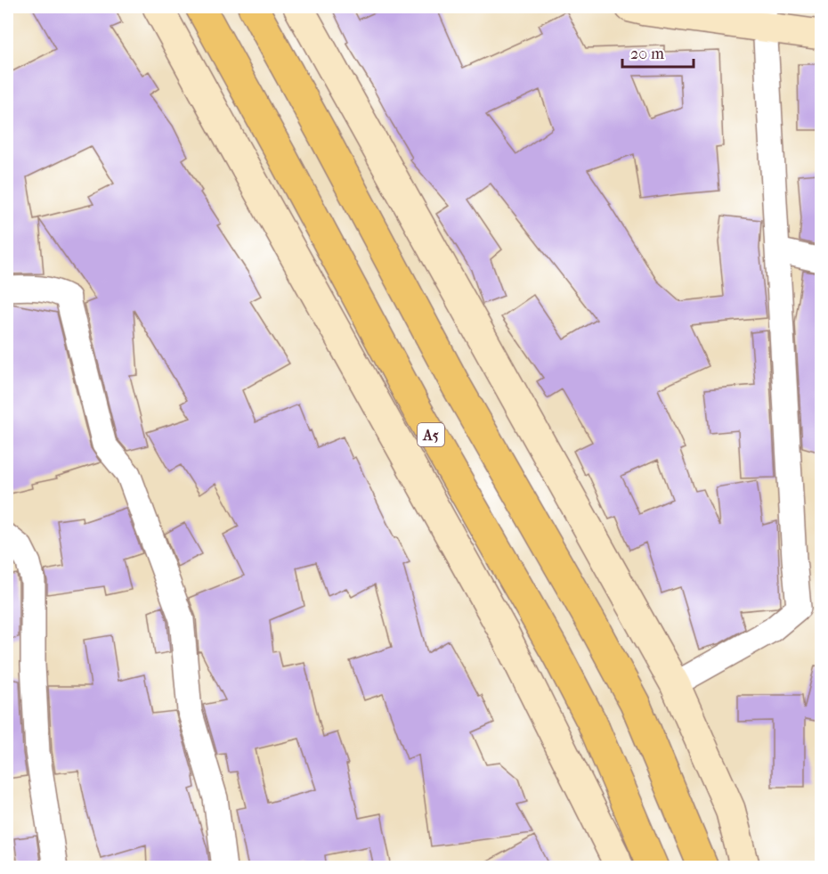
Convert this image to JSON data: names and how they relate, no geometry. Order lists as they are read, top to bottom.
{
  "streets": {
    "highway": ["A5"]
  },
  "scale_bar": "20 m"
}
